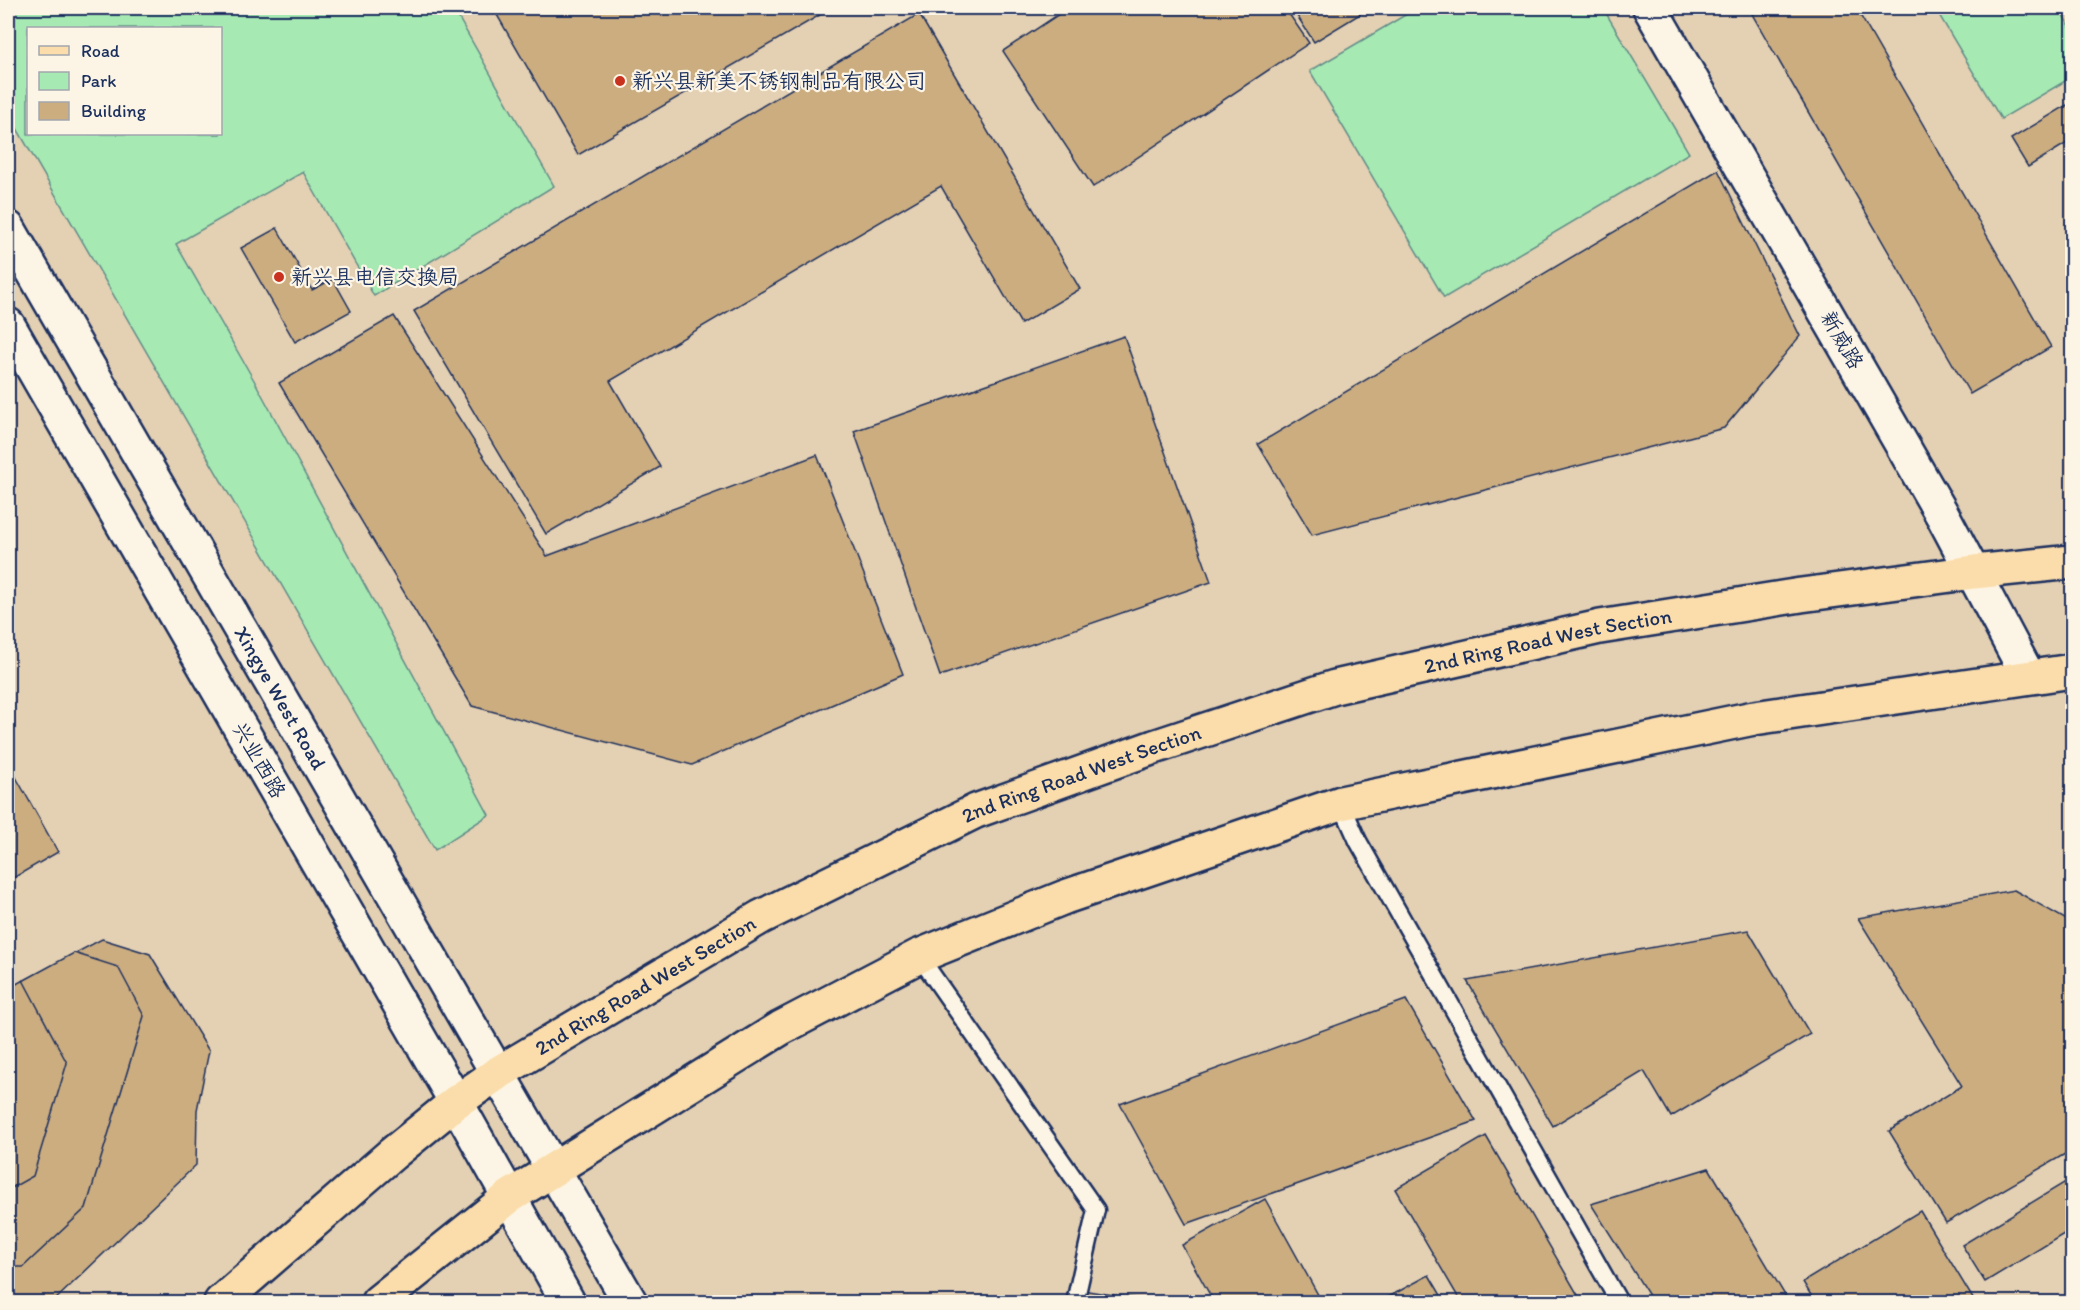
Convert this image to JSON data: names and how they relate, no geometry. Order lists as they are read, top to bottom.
{
  "streets": {
    "main road": ["2nd Ring Road West Section"],
    "street": ["新威路", "Xingye West Road", "兴业西路"]
  },
  "crossings": [
    ["新威路", "2nd Ring Road West Section"],
    ["2nd Ring Road West Section", "Xingye West Road"],
    ["2nd Ring Road West Section", "兴业西路"]
  ],
  "places": ["新兴县新美不锈钢制品有限公司", "新兴县电信交换局"],
  "legend": ["Road", "Park", "Building"]
}
